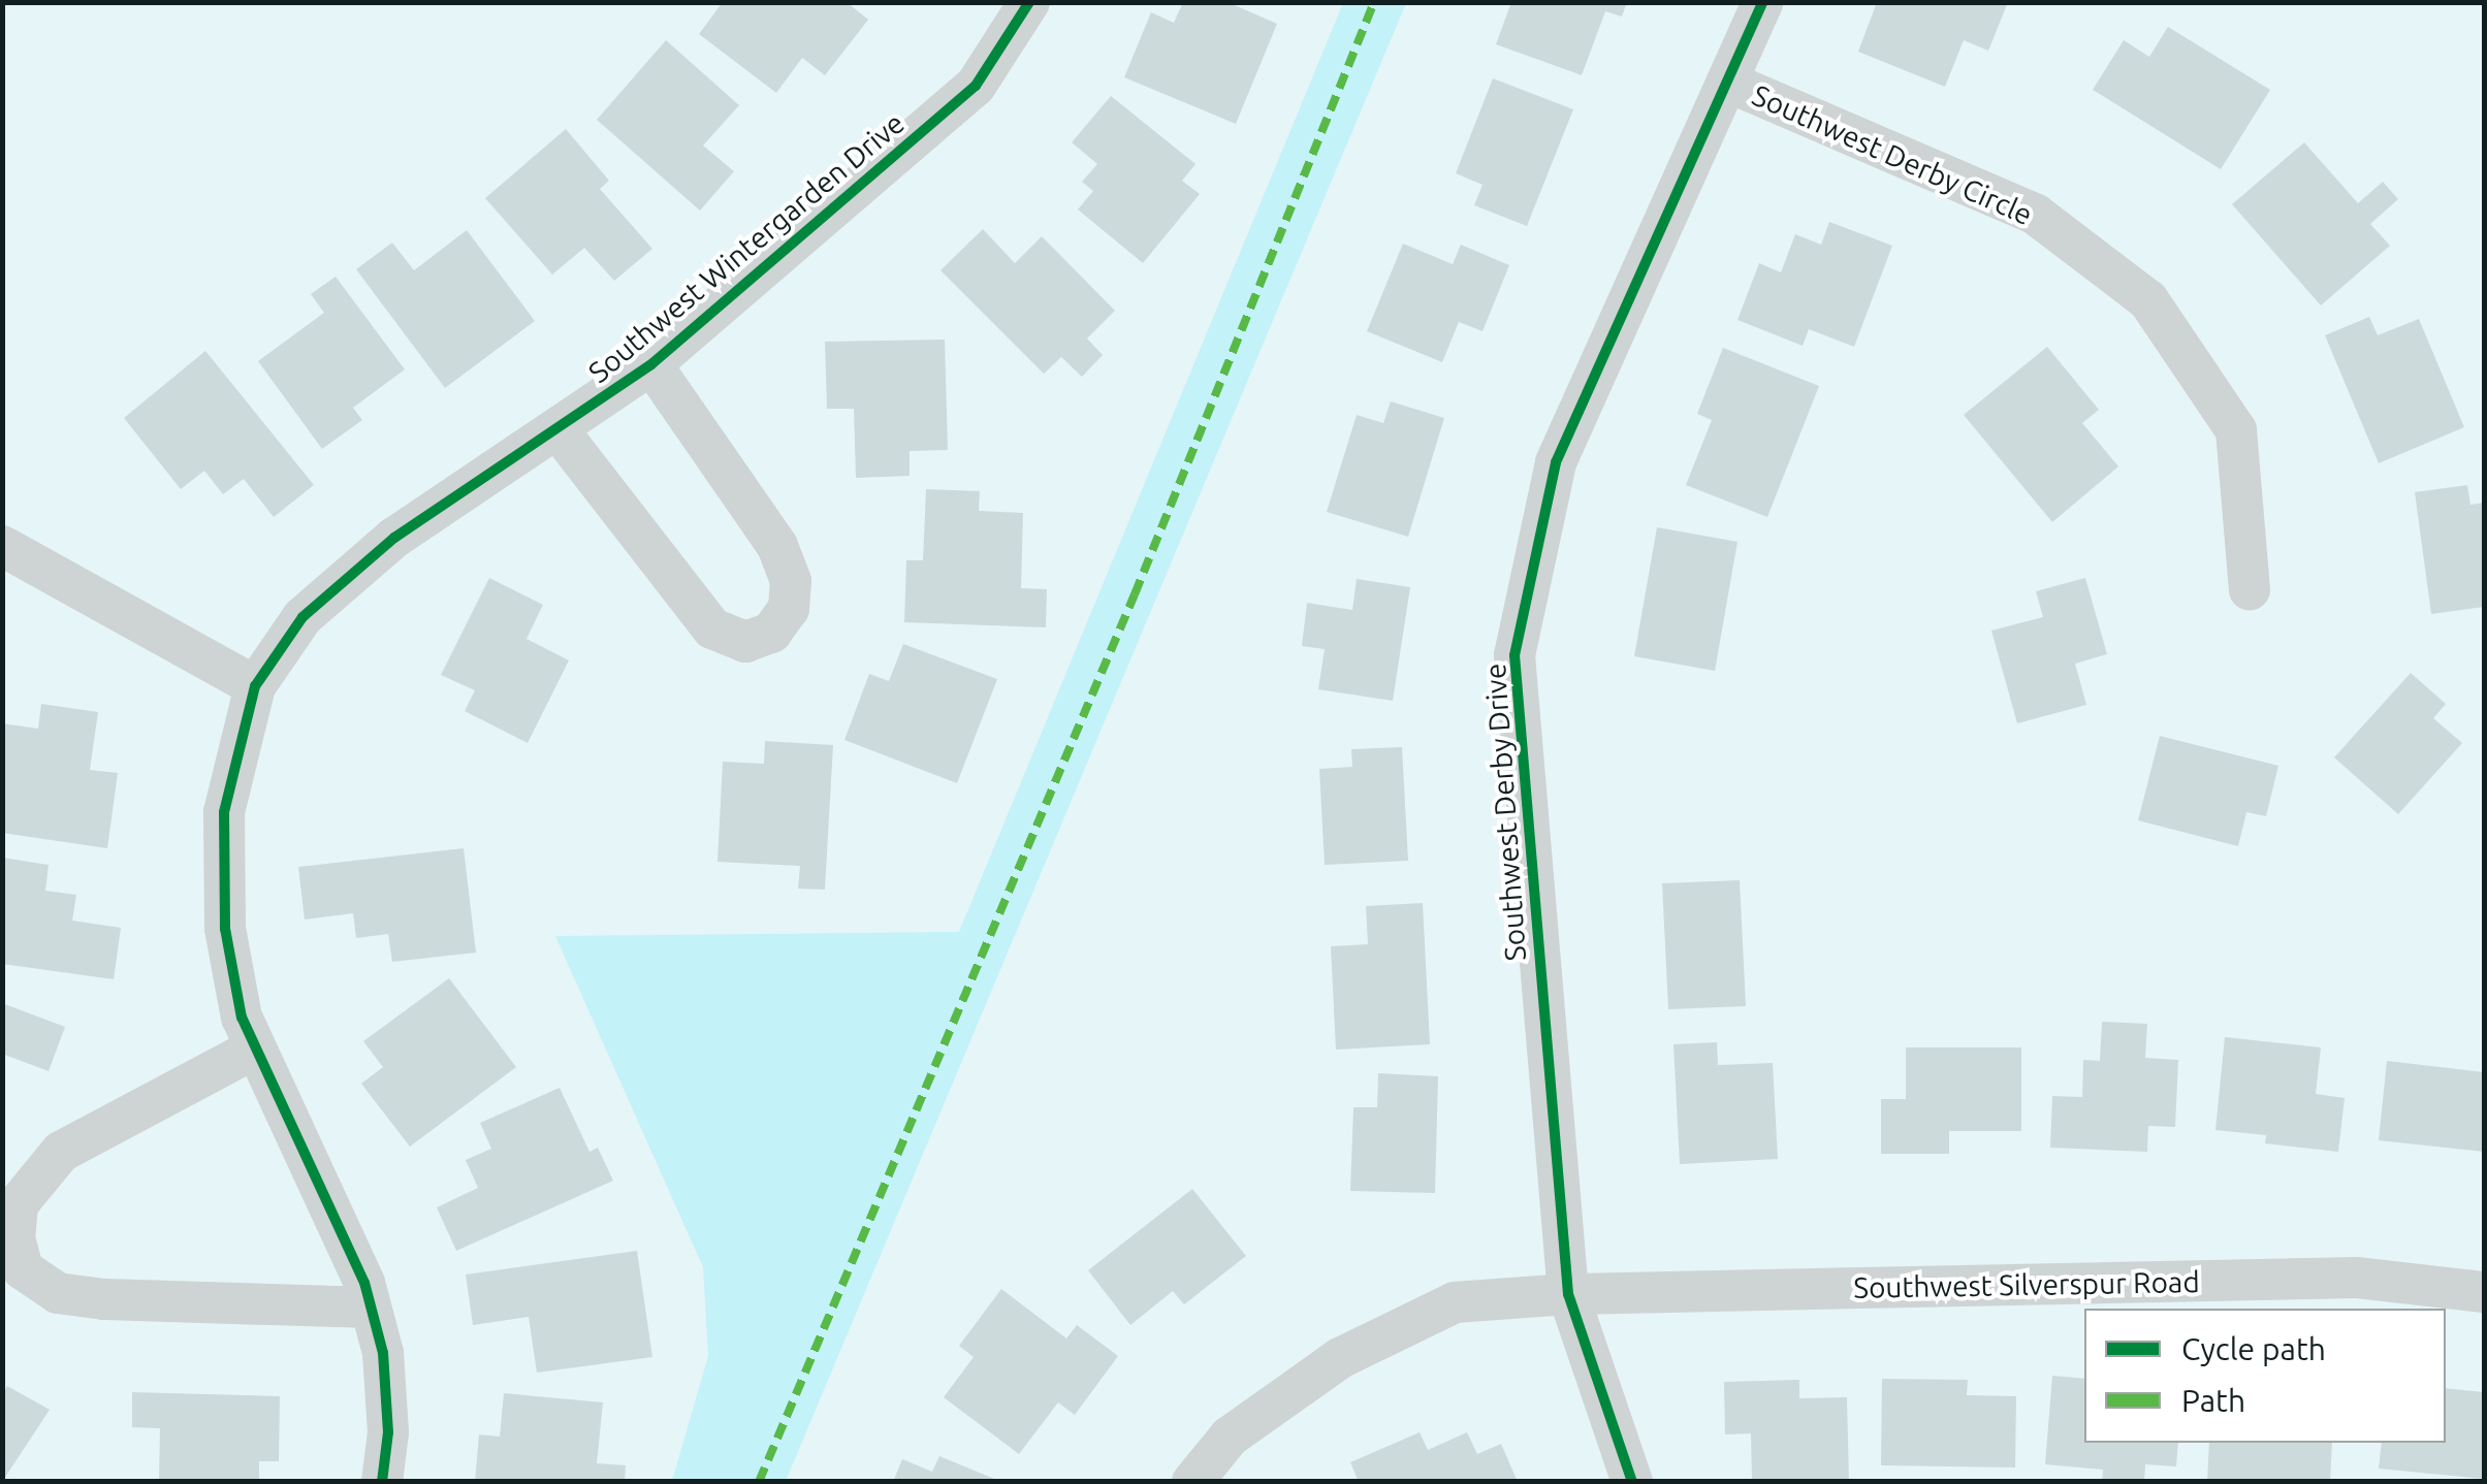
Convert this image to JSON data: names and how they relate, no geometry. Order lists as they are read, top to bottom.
{
  "streets": {
    "street": [
      "Southwest Derby Circle",
      "Southwest Wintergarden Drive",
      "Southwest Derby Drive",
      "Southwest Silverspur Road"
    ]
  },
  "crossings": [
    ["Southwest Derby Circle", "Southwest Derby Drive"],
    ["Southwest Derby Drive", "Southwest Silverspur Road"]
  ],
  "legend": ["Cycle path", "Path"]
}
